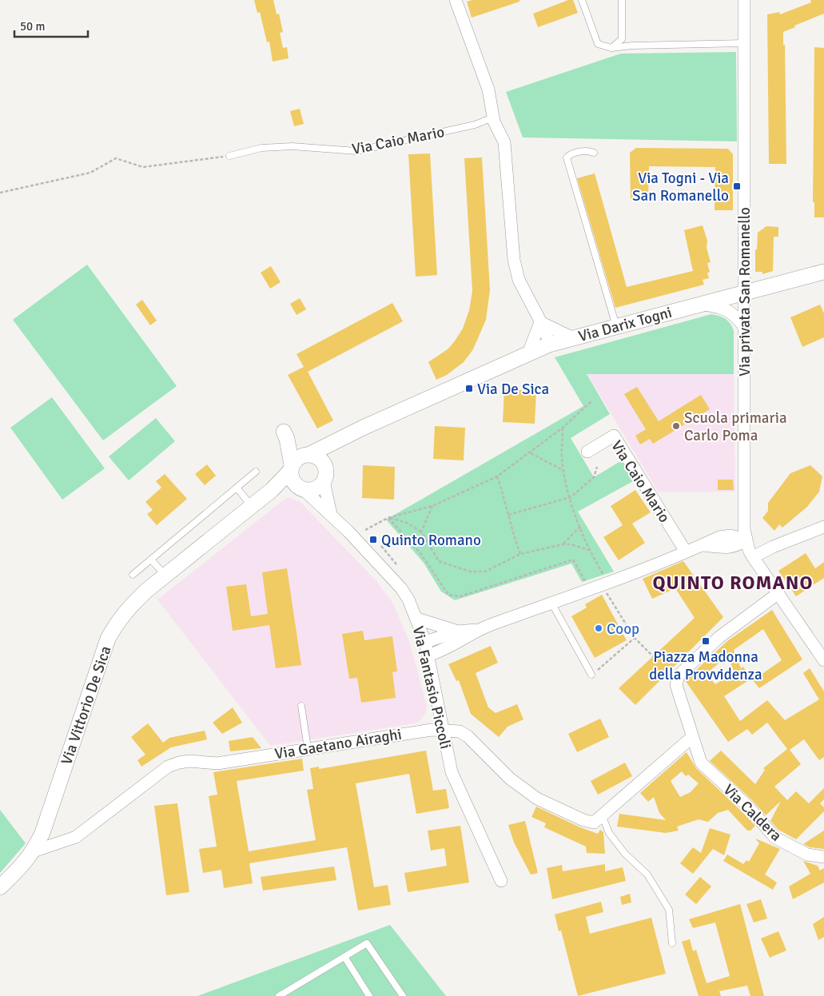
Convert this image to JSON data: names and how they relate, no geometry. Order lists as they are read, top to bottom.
{
  "streets": {
    "street": [
      "Via Caio Mario",
      "Via privata San Romanello",
      "Via Darix Togni",
      "Via Fantasio Piccoli",
      "Via Vittorio De Sica",
      "Via Gaetano Airaghi",
      "Via Caldera"
    ]
  },
  "crossings": [
    ["Via privata San Romanello", "Via Darix Togni"],
    ["Via Darix Togni", "Via Vittorio De Sica"],
    ["Via Fantasio Piccoli", "Via Vittorio De Sica"],
    ["Via Fantasio Piccoli", "Via Gaetano Airaghi"],
    ["Via Vittorio De Sica", "Via Gaetano Airaghi"]
  ],
  "districts": ["QUINTO ROMANO"],
  "places": {
    "transit": [
      "Via Togni - Via San Romanello",
      "Via De Sica",
      "Quinto Romano",
      "Piazza Madonna della Provvidenza"
    ],
    "other": ["Scuola primaria Carlo Poma", "Coop"]
  },
  "scale_bar": "50 m"
}
